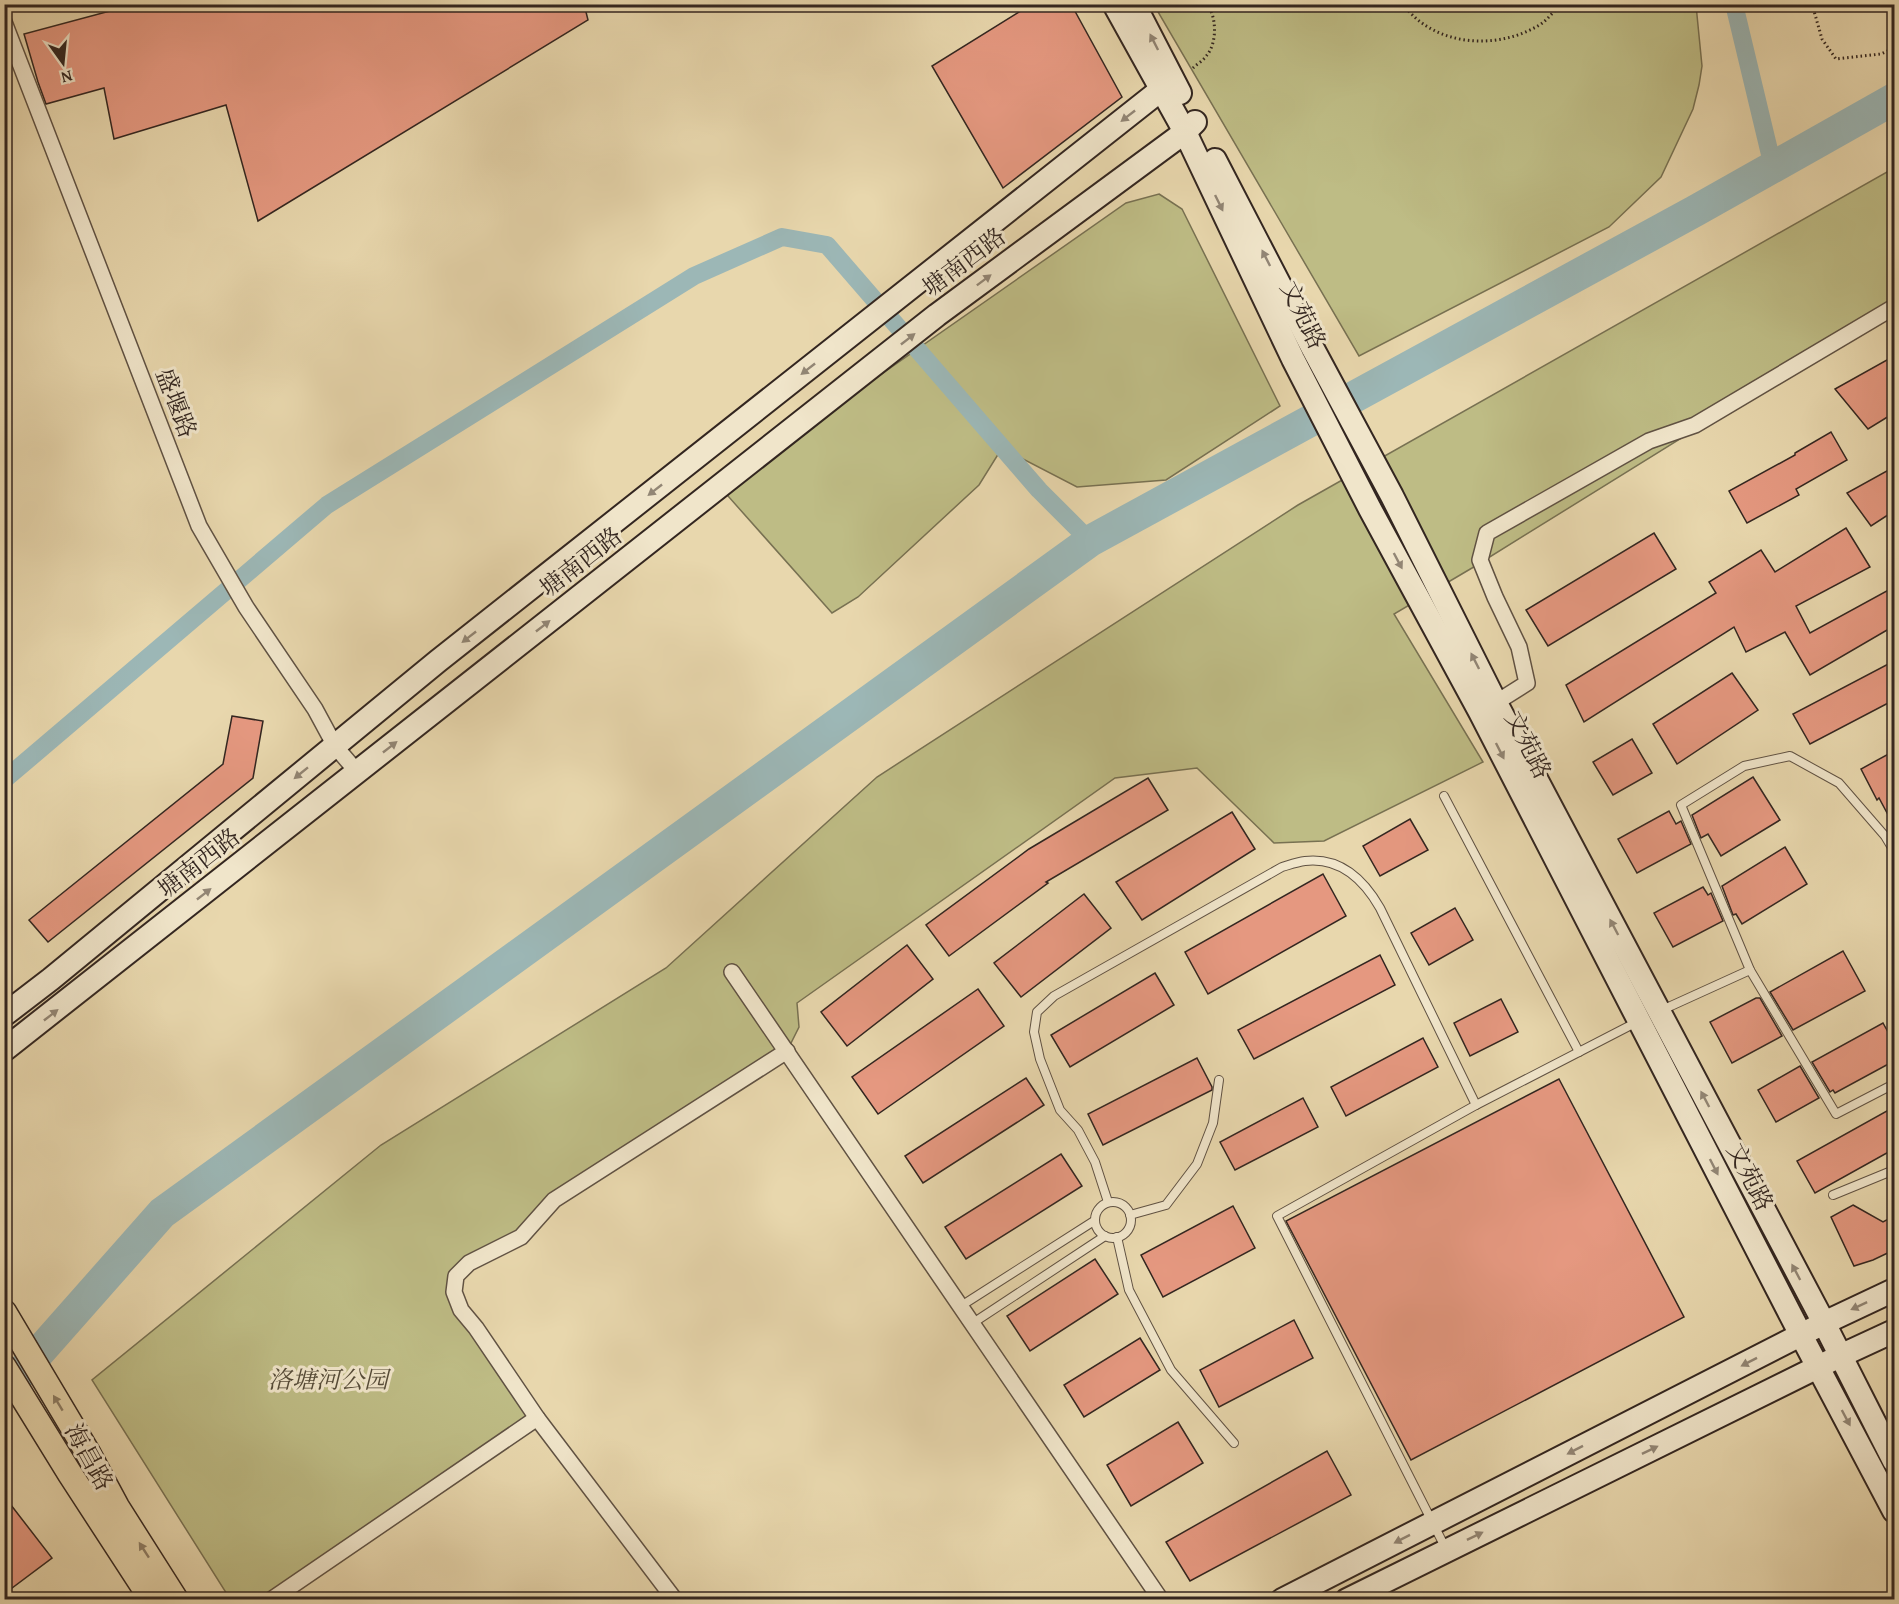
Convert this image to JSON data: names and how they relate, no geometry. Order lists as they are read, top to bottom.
{
  "streets": {
    "main road": ["塘南西路", "文苑路", "海昌路"],
    "street": ["盛堰路"]
  },
  "crossings": [
    ["塘南西路", "文苑路"],
    ["塘南西路", "盛堰路"]
  ],
  "parks": ["洛塘河公园"],
  "north": "bottom"
}
